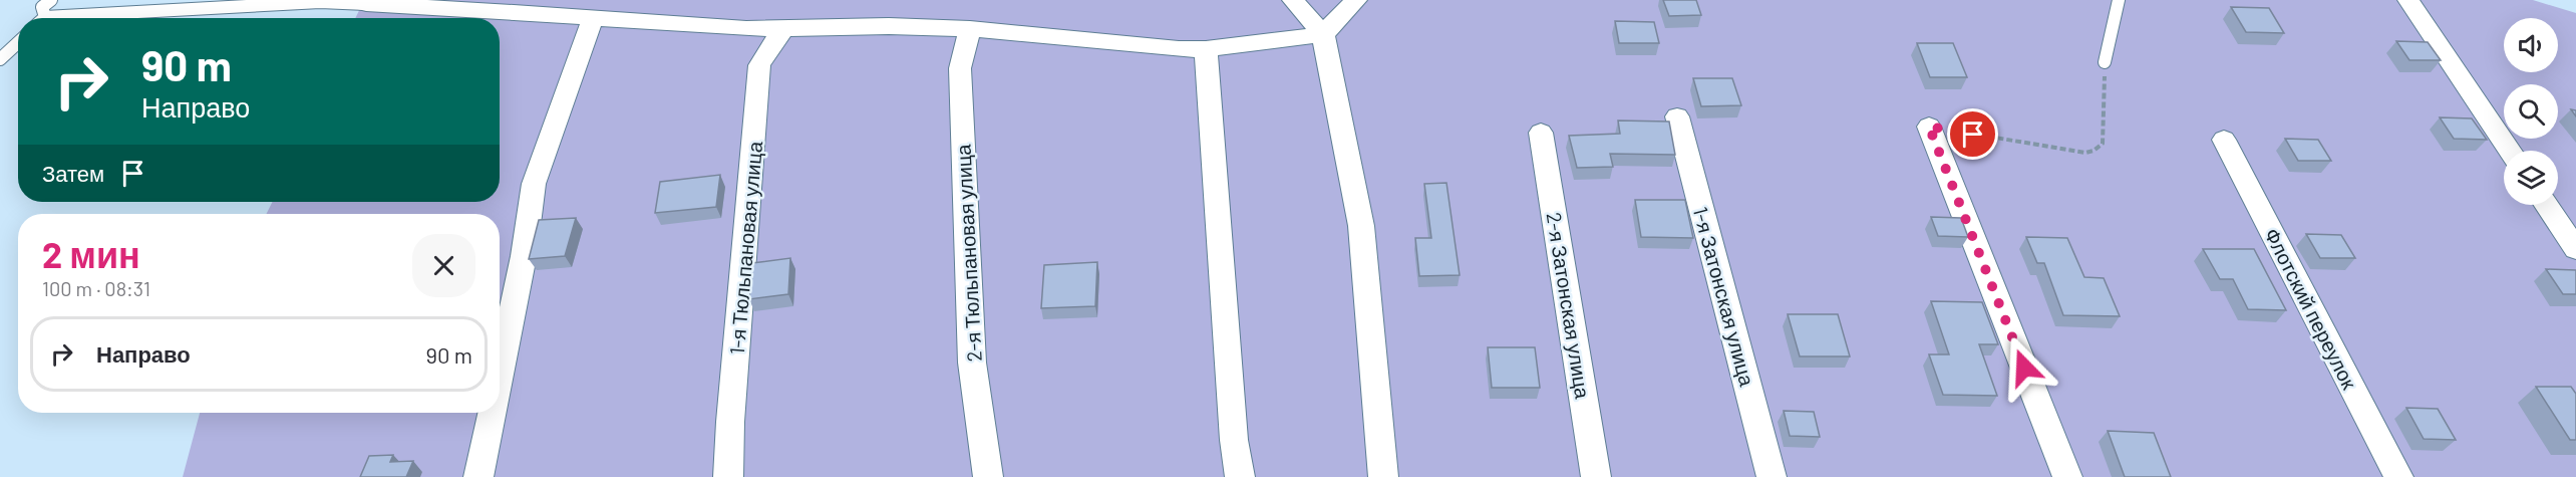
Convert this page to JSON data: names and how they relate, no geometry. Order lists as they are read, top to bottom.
{
  "streets": {
    "street": [
      "1-я Тюльпановая улица",
      "2-я Тюльпановая улица",
      "1-я Затонская улица",
      "2-я Затонская улица",
      "Флотский переулок"
    ]
  },
  "page": {
    "turn": ["90 m", "Направо"],
    "then": "Затем",
    "heading": ["2 мин", "100 m · 08:31"],
    "list": [
      {
        "name": "Направо",
        "value": "90 m"
      }
    ]
  }
}
